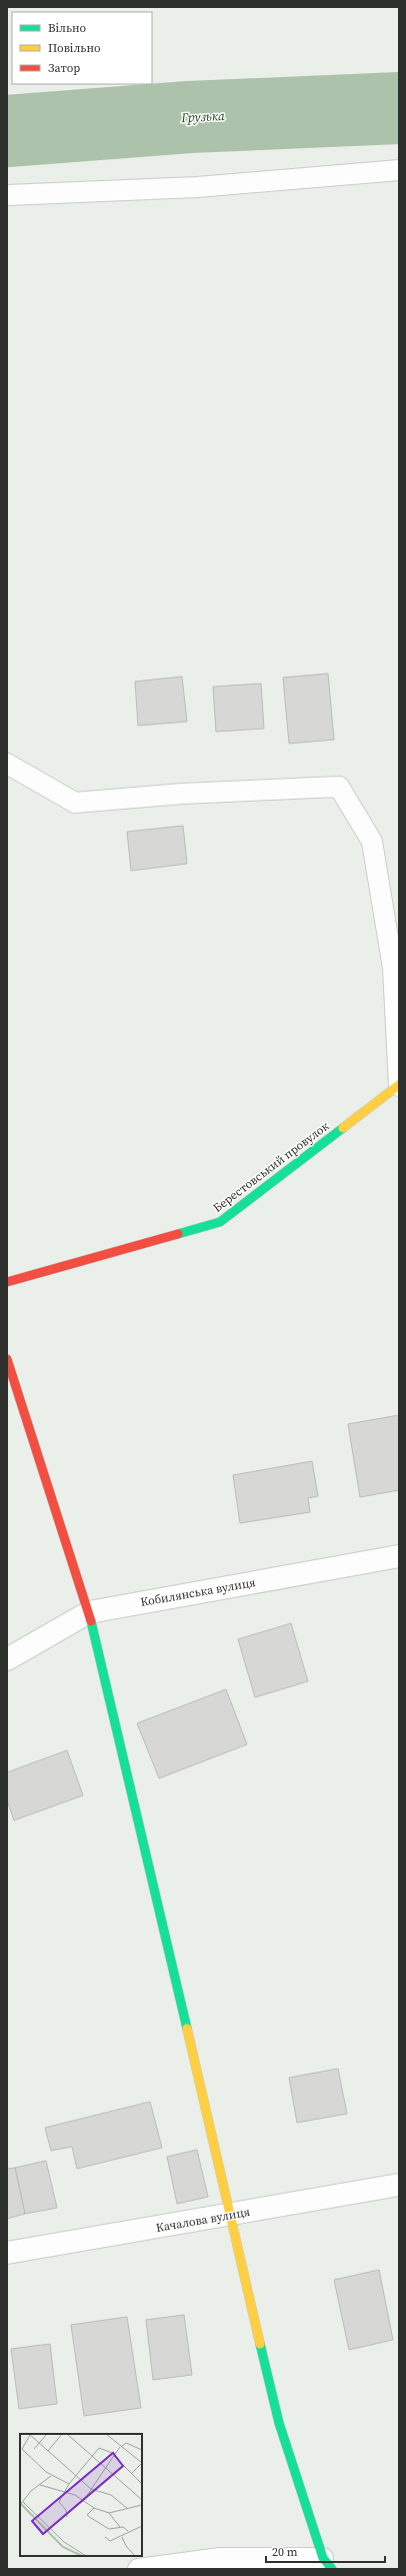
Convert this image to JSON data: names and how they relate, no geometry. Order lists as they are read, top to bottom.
{
  "streets": {
    "street": ["Берестовський провулок", "Кобилянська вулиця", "Качалова вулиця"]
  },
  "water": ["Грузька"],
  "legend": ["Вільно", "Повільно", "Затор"],
  "scale_bar": "20 m"
}
